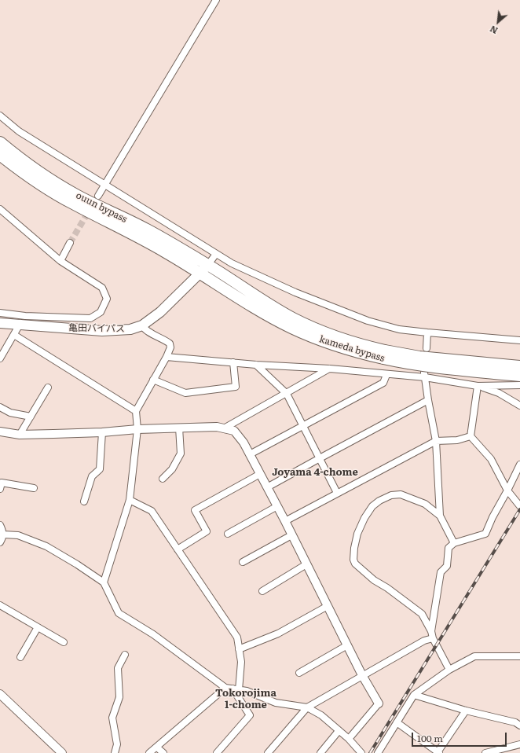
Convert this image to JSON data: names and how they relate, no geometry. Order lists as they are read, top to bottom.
{
  "streets": {
    "highway": ["ouun bypass", "kameda bypass"],
    "main road": ["亀田バイパス"]
  },
  "crossings": [
    ["ouun bypass", "亀田バイパス"],
    ["ouun bypass", "kameda bypass"],
    ["亀田バイパス", "kameda bypass"]
  ],
  "districts": ["Joyama 4-chome", "Tokorojima 1-chome"],
  "scale_bar": "100 m",
  "north": "bottom left"
}
